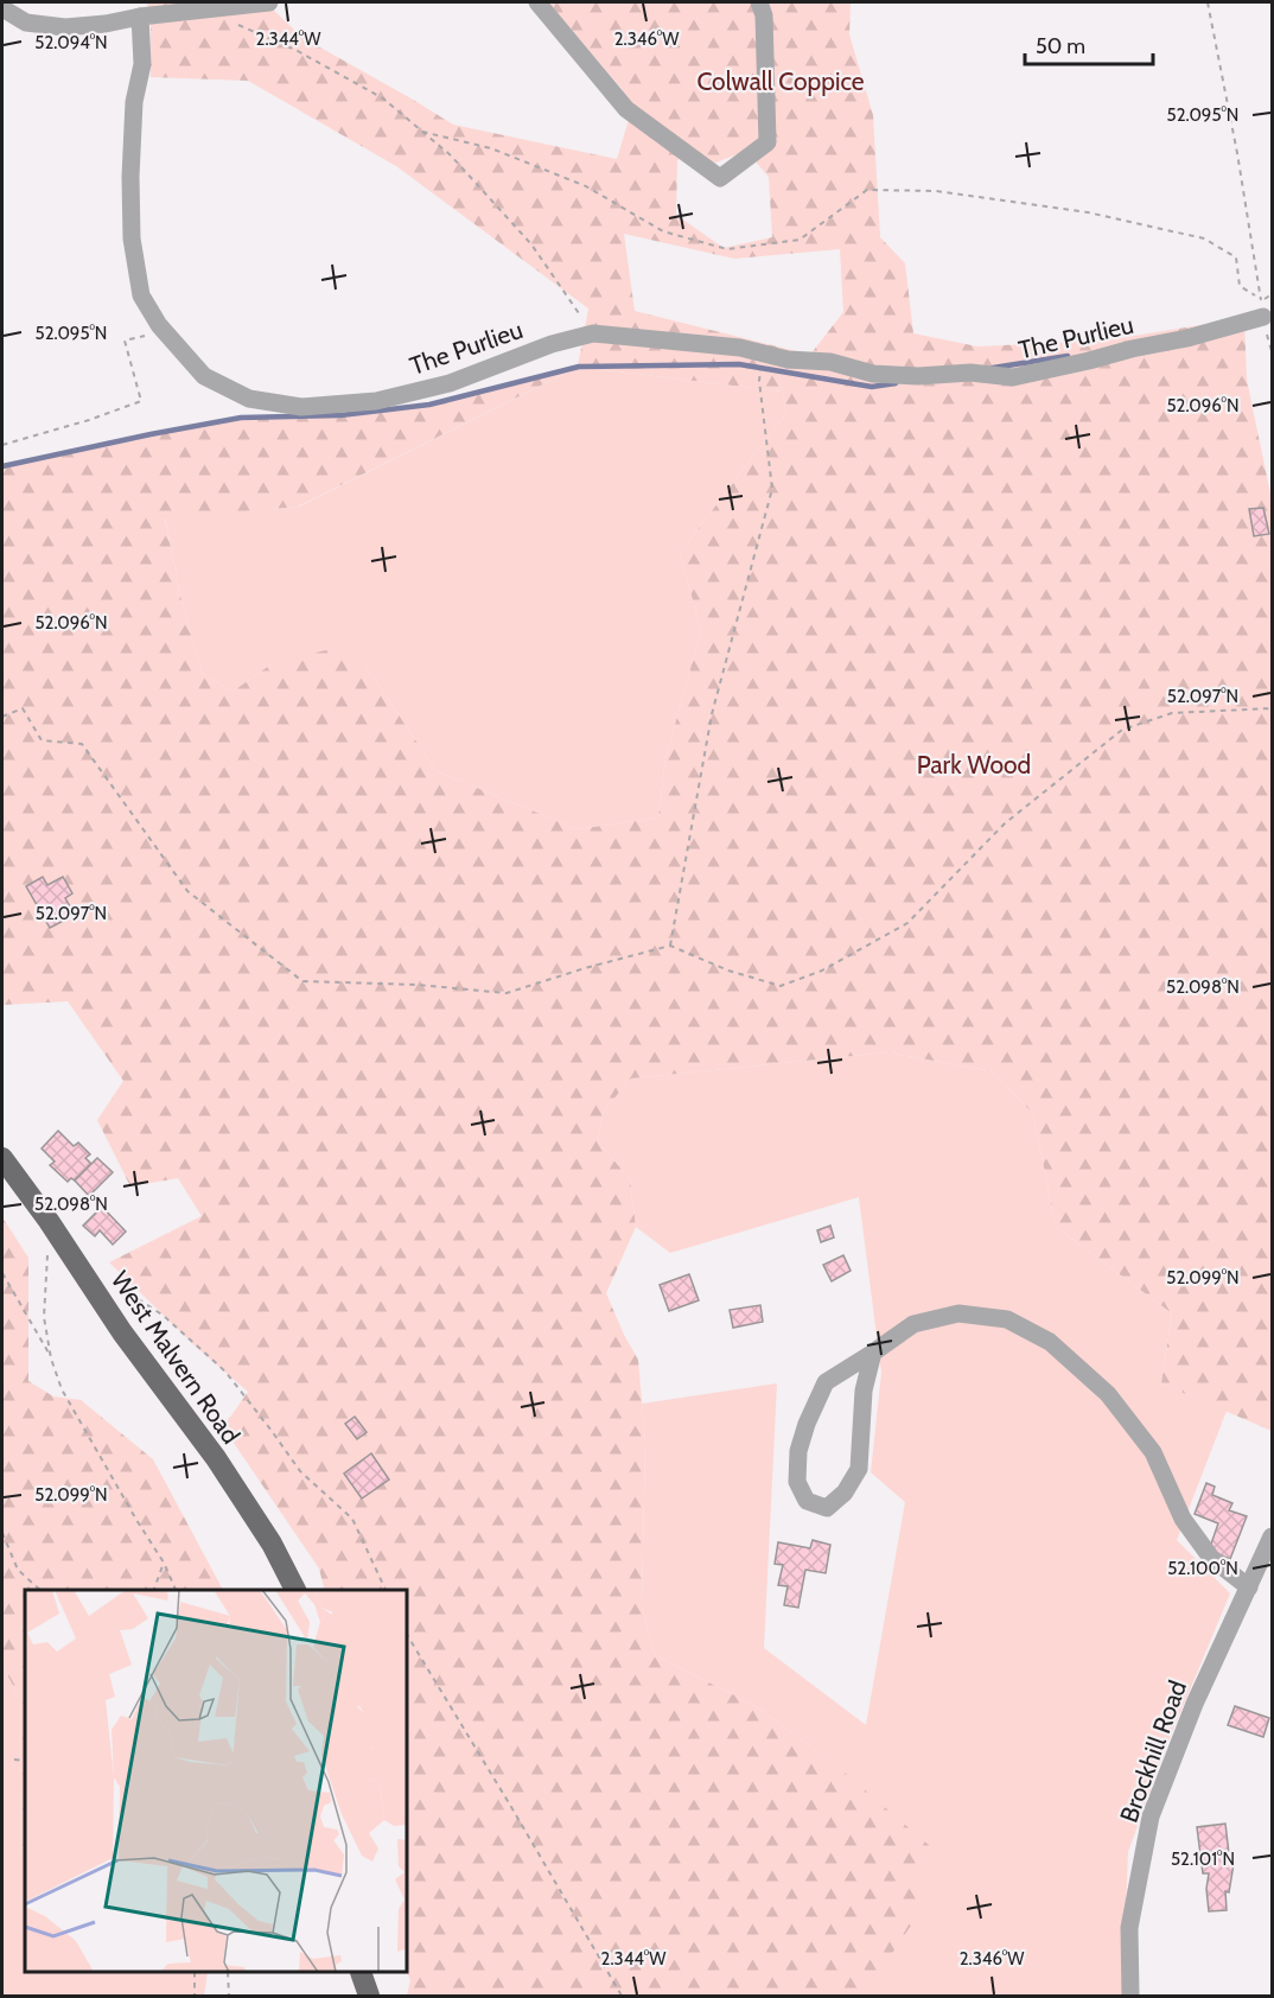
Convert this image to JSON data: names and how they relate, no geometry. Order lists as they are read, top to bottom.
{
  "streets": {
    "main road": ["West Malvern Road"],
    "street": ["The Purlieu", "Brockhill Road"]
  },
  "parks": ["Colwall Coppice", "Park Wood"],
  "scale_bar": "50 m",
  "coordinates": [
    "2.344°W",
    "2.346°W",
    "52.094°N",
    "52.095°N",
    "52.096°N",
    "52.097°N",
    "52.098°N",
    "52.099°N",
    "52.100°N",
    "52.101°N"
  ]
}
